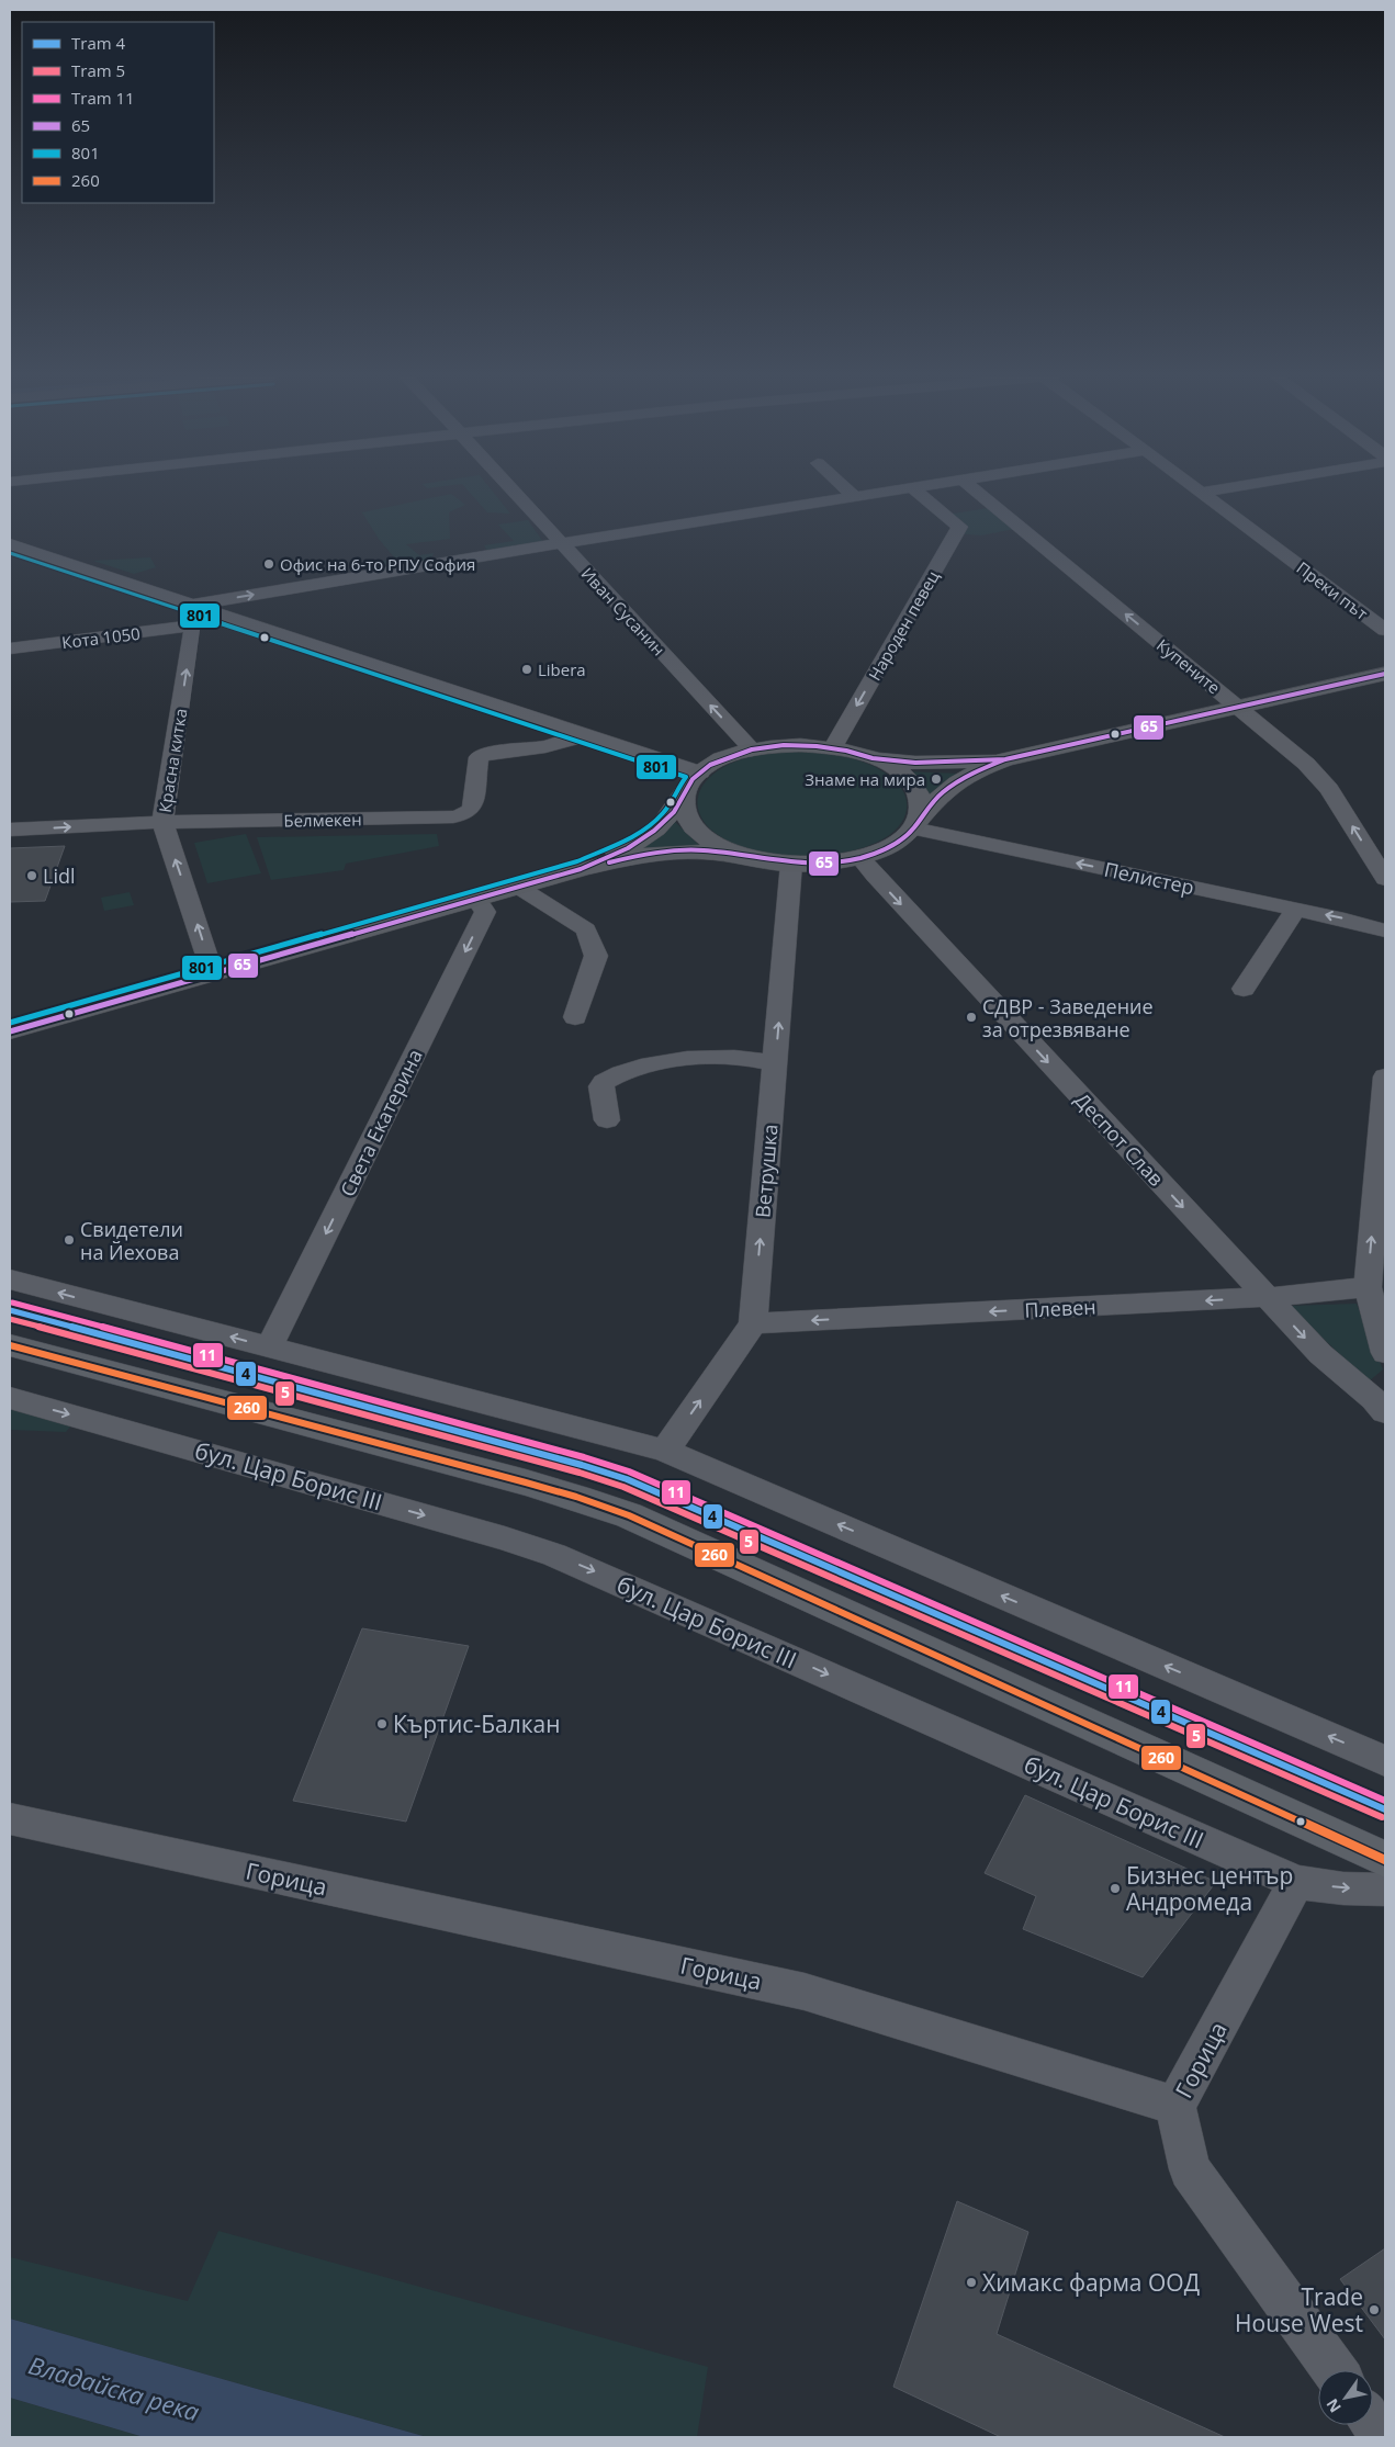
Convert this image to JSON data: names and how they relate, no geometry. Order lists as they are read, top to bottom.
{
  "streets": {
    "street": [
      "Преки път",
      "Иван Сусанин",
      "Народен певец",
      "Кота 1050",
      "Купените",
      "Красна китка",
      "Белмекен",
      "Пелистер",
      "Света Екатерина",
      "Деспот Слав",
      "Ветрушка",
      "Плевен",
      "бул. Цар Борис III",
      "Горица"
    ]
  },
  "crossings": [
    ["Кота 1050", "Красна китка"],
    ["Красна китка", "Белмекен"],
    ["Деспот Слав", "Плевен"],
    ["Ветрушка", "Плевен"],
    ["бул. Цар Борис III", "Горица"]
  ],
  "one_way": [
    "Иван Сусанин",
    "Народен певец",
    "Купените",
    "Красна китка",
    "Пелистер",
    "Света Екатерина",
    "Деспот Слав",
    "Ветрушка",
    "Плевен"
  ],
  "water": ["Владайска река"],
  "places": [
    "Офис на 6-то РПУ София",
    "Libera",
    "Знаме на мира",
    "Lidl",
    "СДВР - Заведение за отрезвяване",
    "Свидетели на Йехова",
    "Къртис-Балкан",
    "Бизнес център Андромеда",
    "Химакс фарма ООД",
    "Trade House West"
  ],
  "lines": [
    "transit line 801",
    "transit line 65",
    "tram line 11",
    "tram line 4",
    "tram line 5",
    "transit line 260"
  ],
  "legend": [
    "Tram 4",
    "Tram 5",
    "Tram 11",
    "65",
    "801",
    "260"
  ],
  "north": "bottom left"
}
